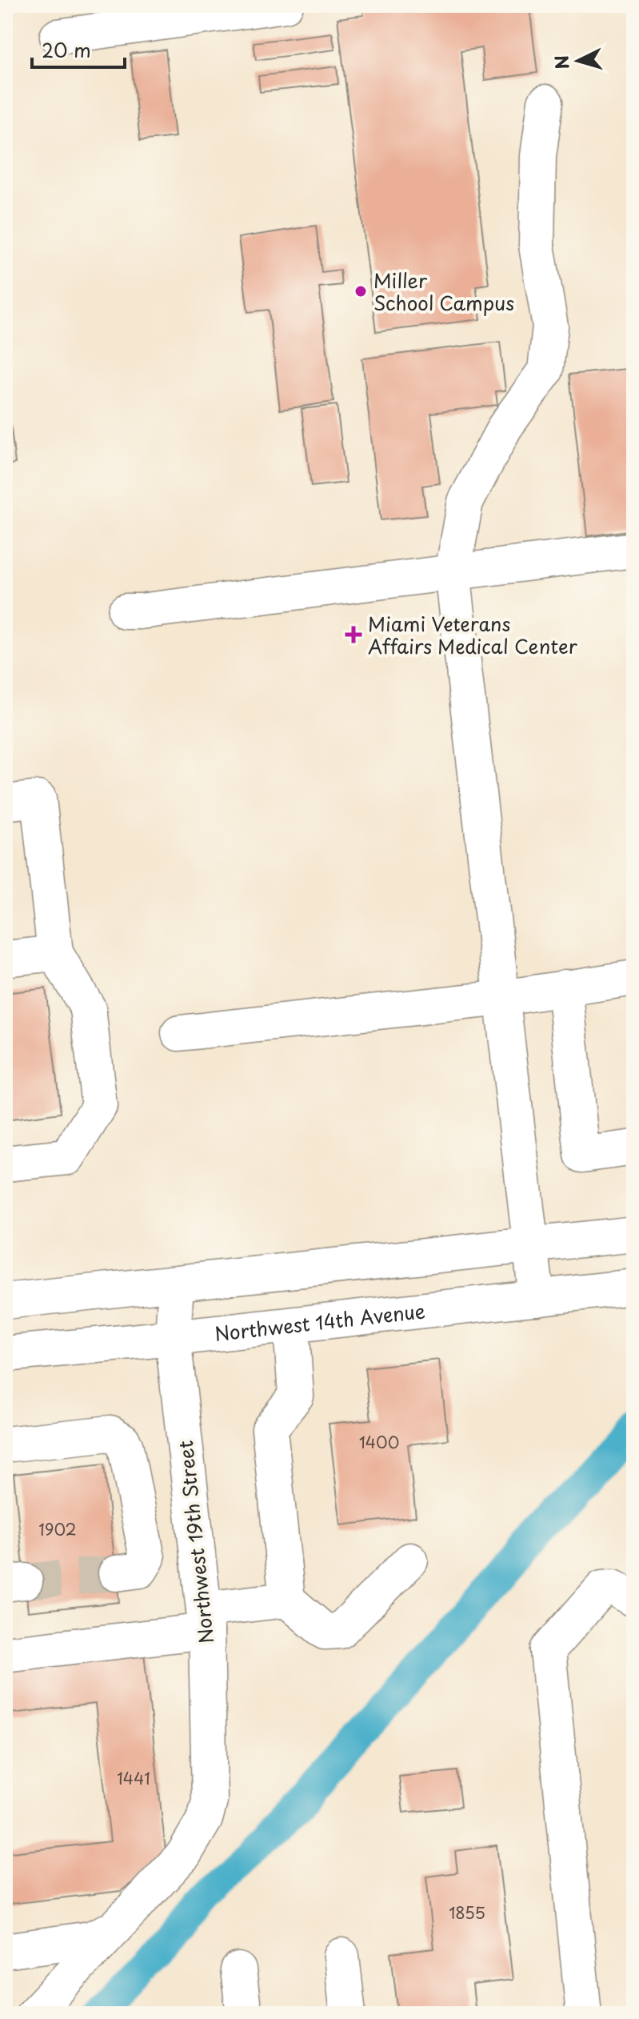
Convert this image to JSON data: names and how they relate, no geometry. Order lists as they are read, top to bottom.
{
  "streets": {
    "street": ["Northwest 14th Avenue", "Northwest 19th Street"]
  },
  "crossings": [
    ["Northwest 14th Avenue", "Northwest 19th Street"]
  ],
  "places": {
    "other": ["Miller School Campus"],
    "health": ["Miami Veterans Affairs Medical Center"]
  },
  "house_numbers": [
    "1400",
    "1902",
    "1441",
    "1855"
  ],
  "scale_bar": "20 m",
  "north": "left"
}
